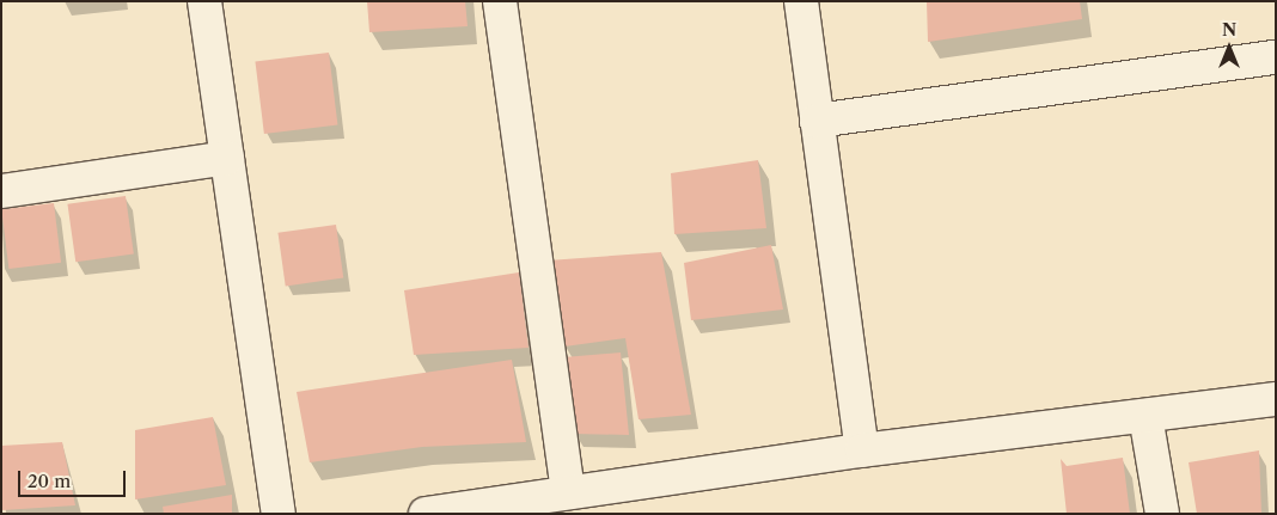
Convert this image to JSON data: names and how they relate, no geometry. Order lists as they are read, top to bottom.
{
  "scale_bar": "20 m",
  "north": "top"
}
